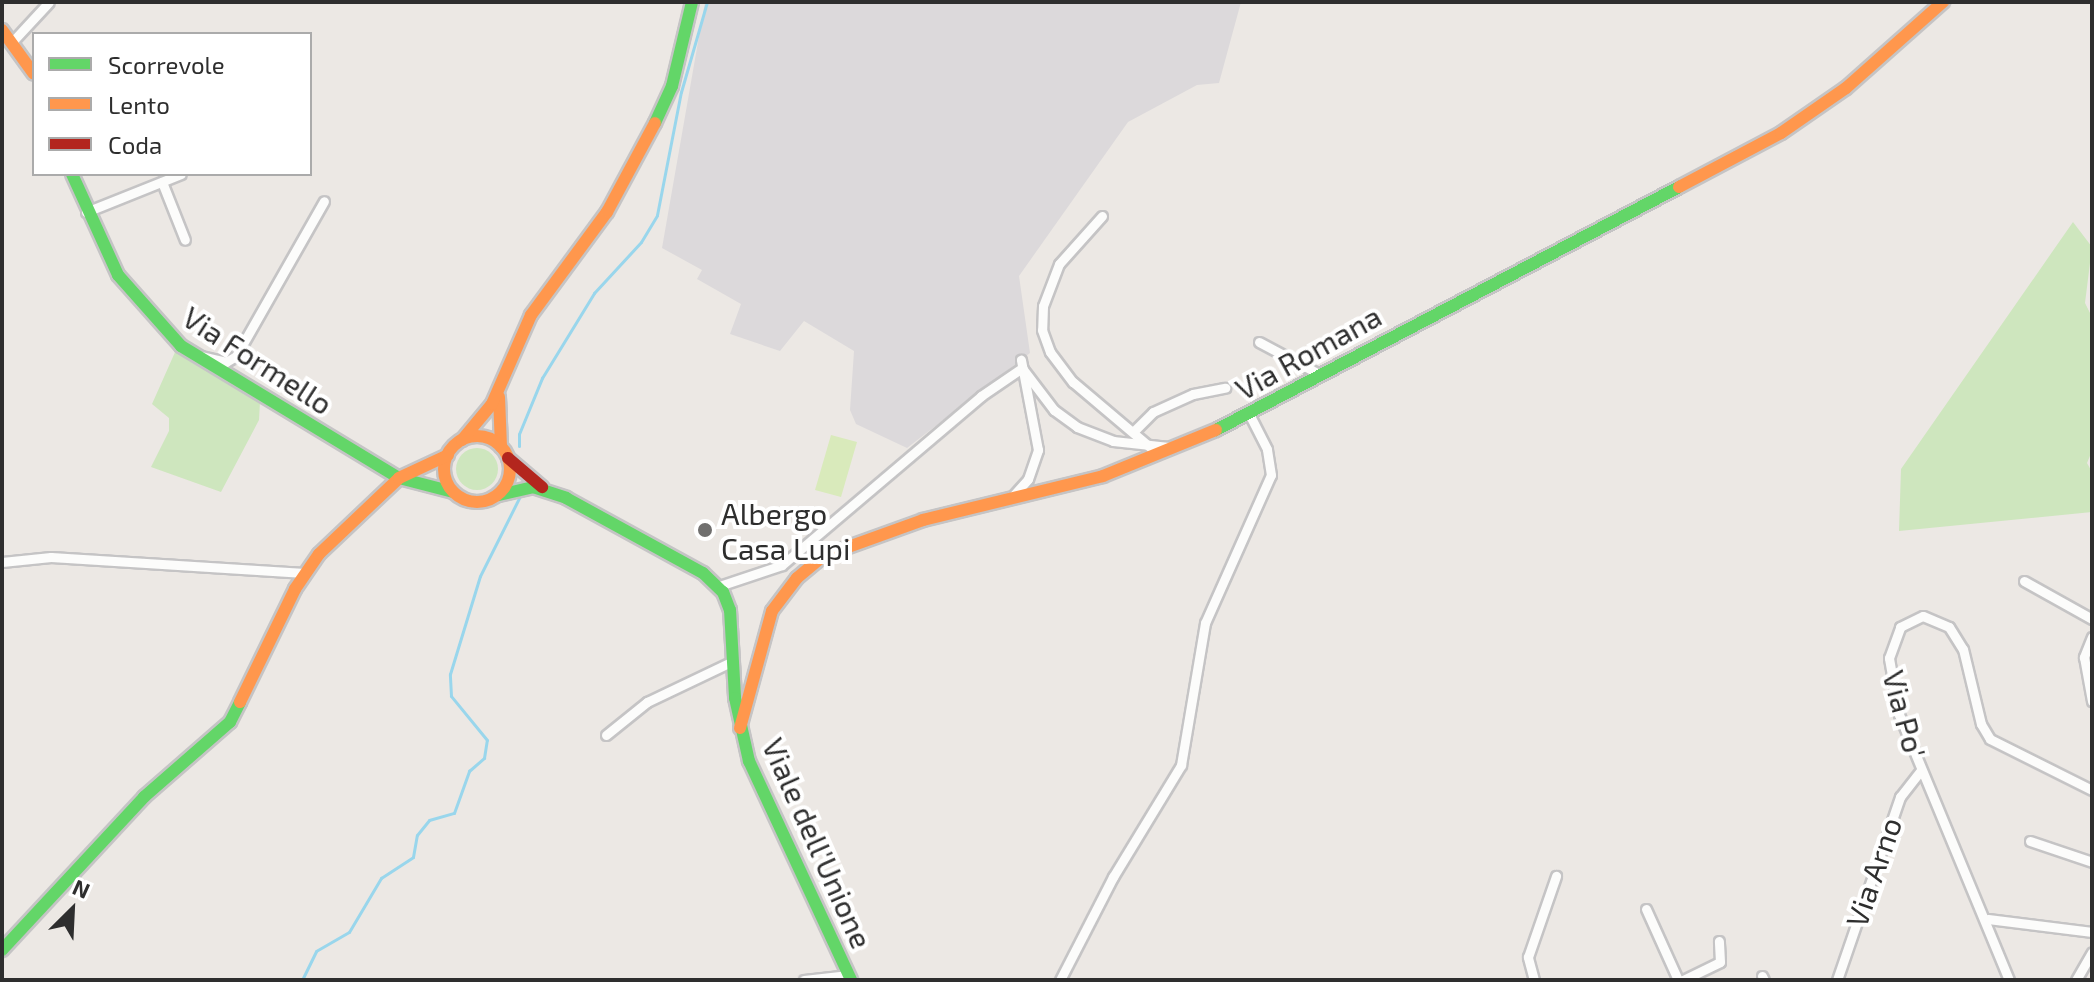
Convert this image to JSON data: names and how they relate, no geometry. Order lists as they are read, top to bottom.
{
  "streets": {
    "street": [
      "Via Romana",
      "Via Formello",
      "Via Po'",
      "Viale dell'Unione",
      "Via Arno"
    ]
  },
  "crossings": [
    ["Via Romana", "Viale dell'Unione"],
    ["Via Po'", "Via Arno"]
  ],
  "places": ["Albergo Casa Lupi"],
  "legend": ["Scorrevole", "Lento", "Coda"],
  "north": "top right"
}
